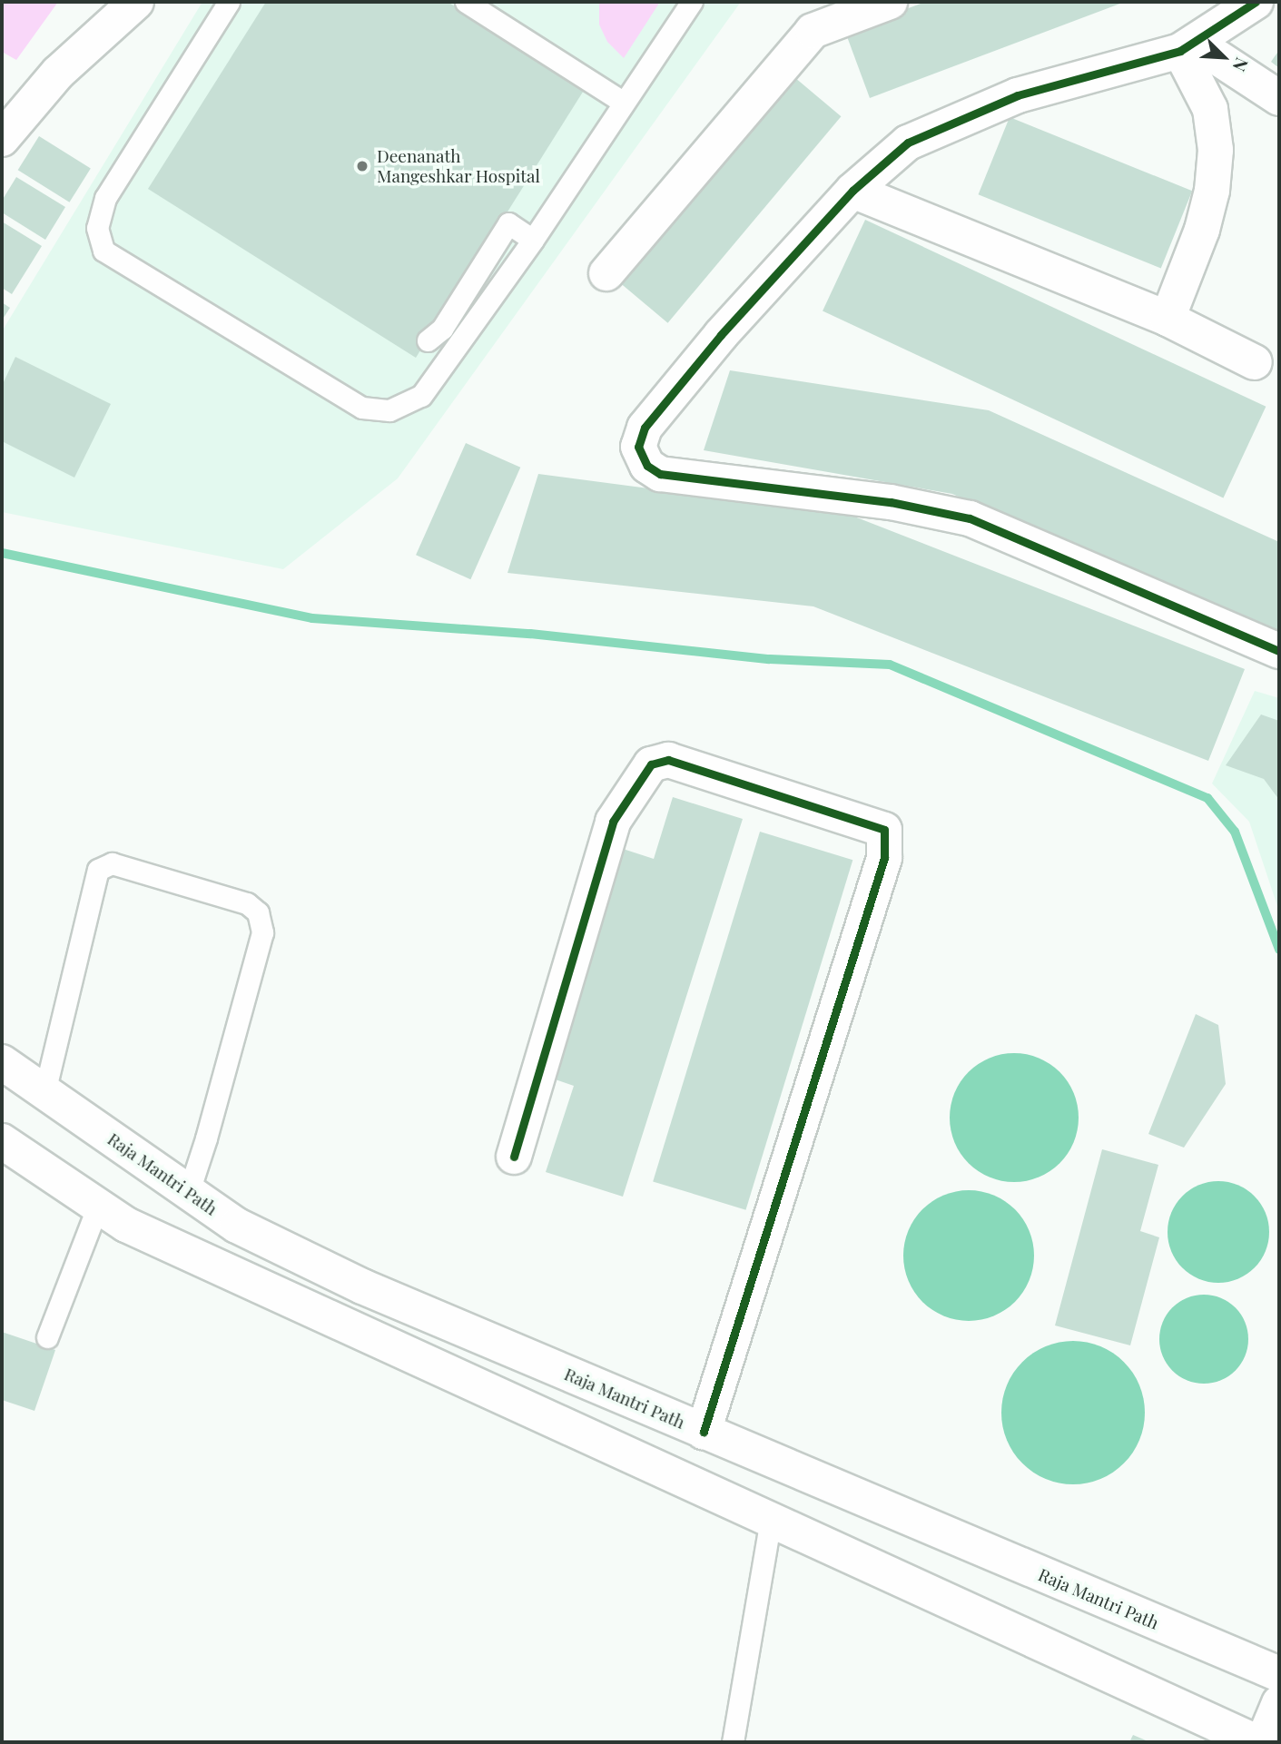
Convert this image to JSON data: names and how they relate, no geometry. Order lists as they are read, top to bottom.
{
  "streets": {
    "street": ["Raja Mantri Path"]
  },
  "places": ["Deenanath Mangeshkar Hospital"],
  "north": "bottom right"
}
